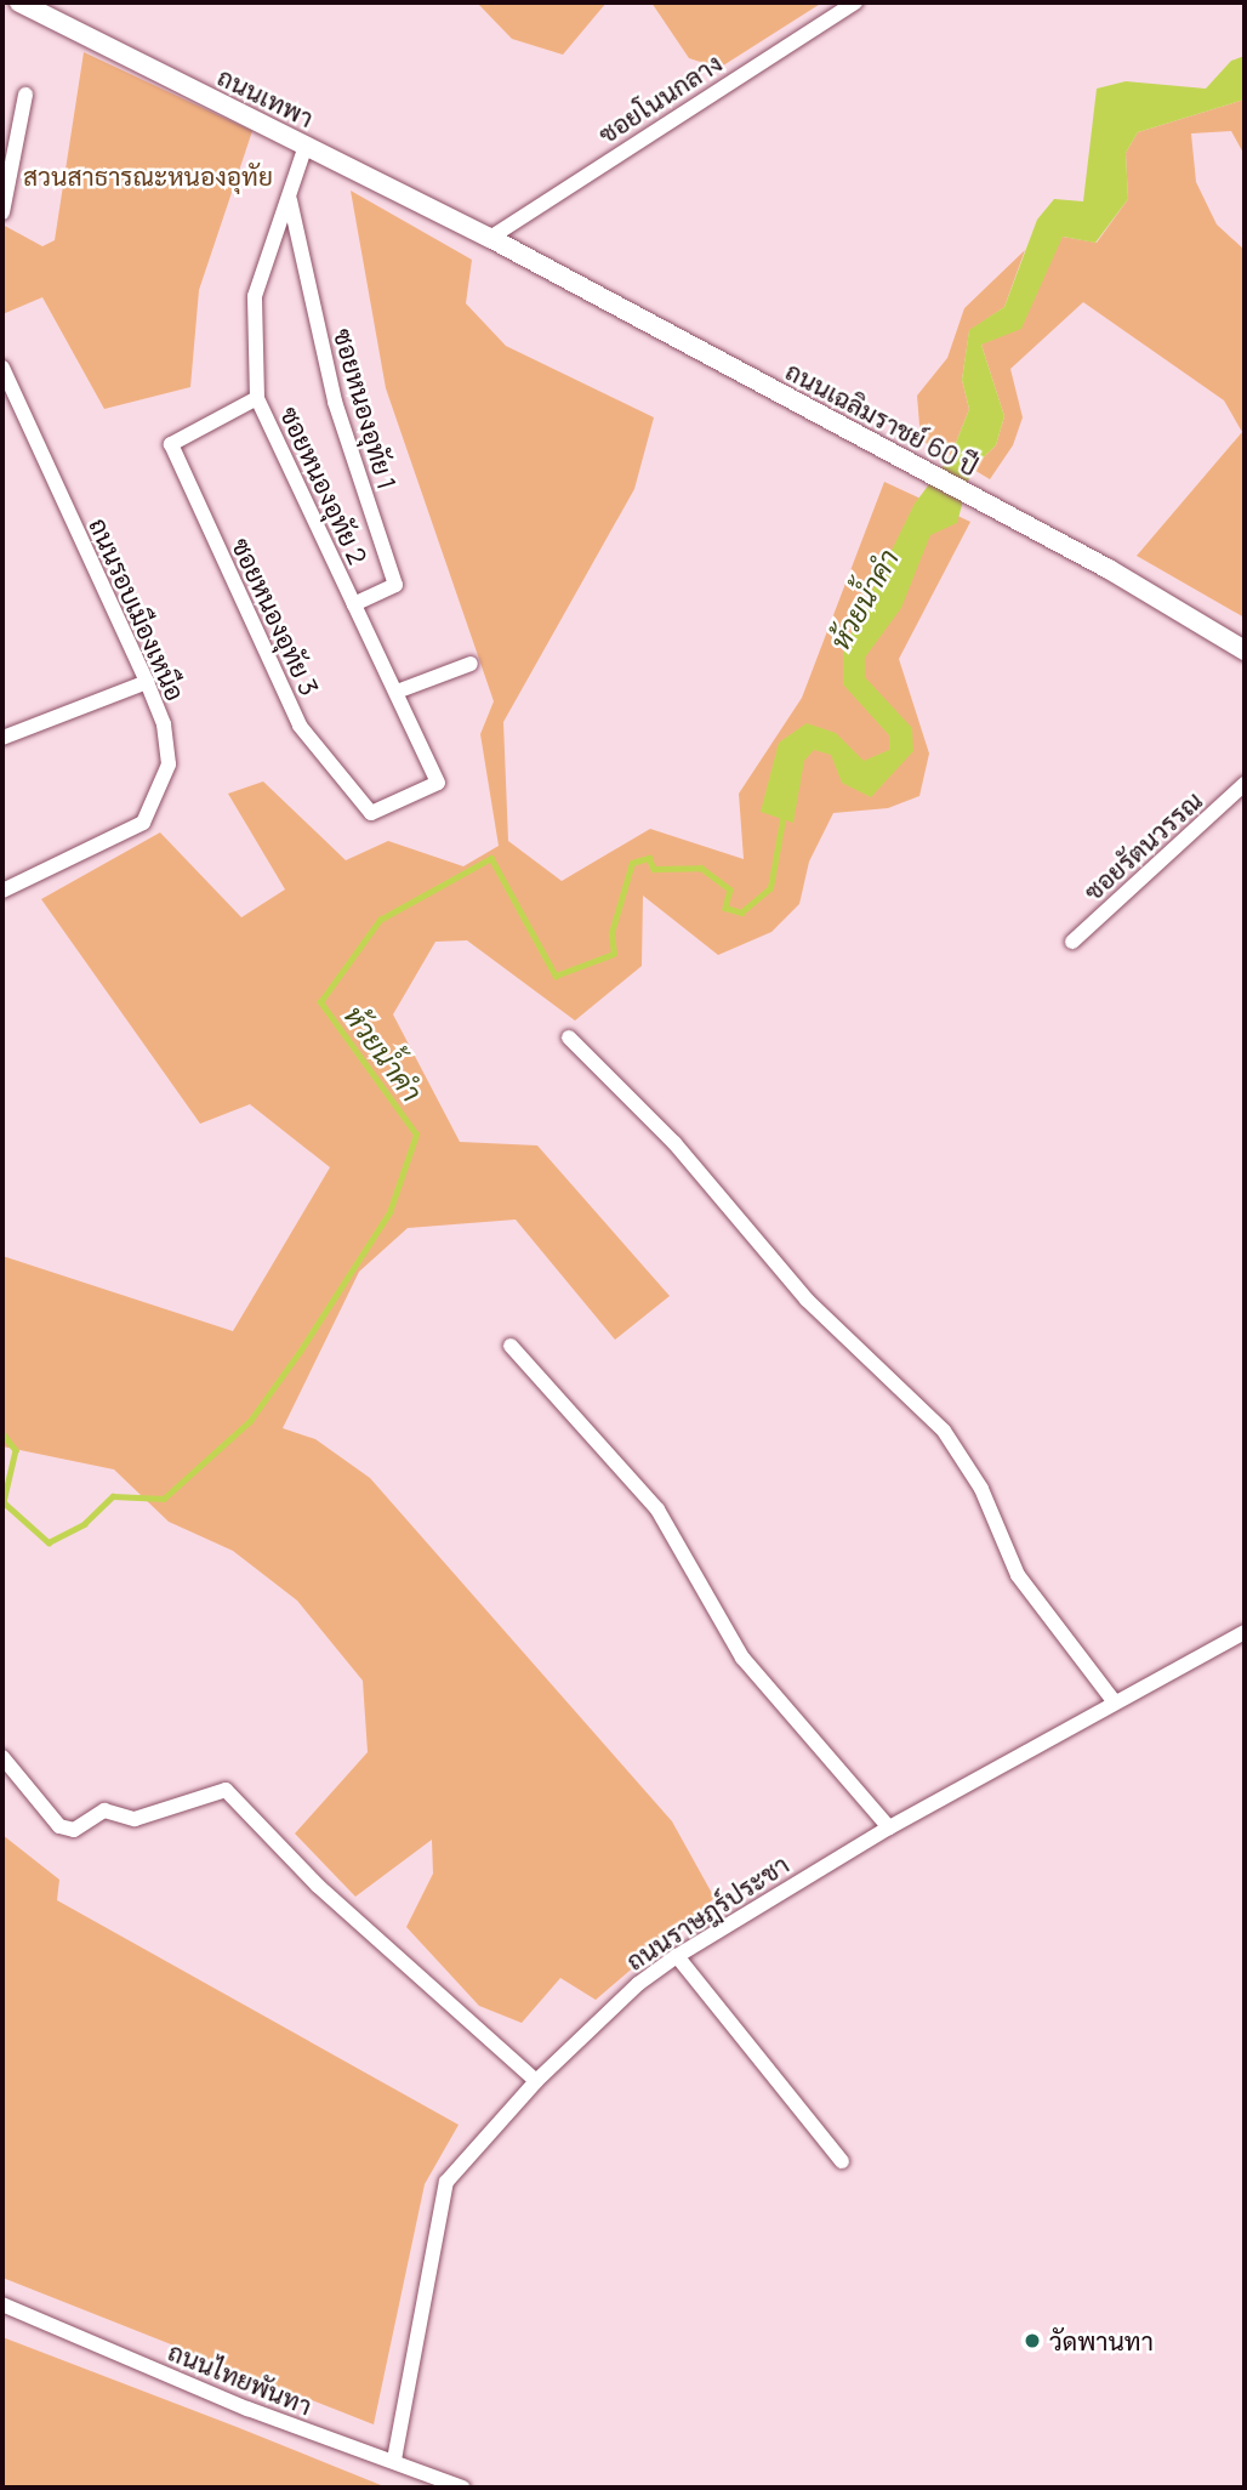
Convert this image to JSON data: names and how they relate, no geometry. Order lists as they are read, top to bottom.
{
  "streets": {
    "street": [
      "ถนนเทพา",
      "ซอยโนนกลาง",
      "ซอยหนองอุทัย 1",
      "ถนนเฉลิมราชย์ 60 ปี",
      "ซอยหนองอุทัย 2",
      "ถนนรอบเมืองเหนือ",
      "ซอยหนองอุทัย 3",
      "ซอยรัตนวรรณ",
      "ถนนราษฎร์ประชา",
      "ถนนไทยพันทา"
    ]
  },
  "crossings": [
    ["ถนนเทพา", "ซอยโนนกลาง"],
    ["ถนนเทพา", "ถนนเฉลิมราชย์ 60 ปี"],
    ["ถนนเทพา", "ซอยหนองอุทัย 2"],
    ["ซอยโนนกลาง", "ถนนเฉลิมราชย์ 60 ปี"],
    ["ซอยหนองอุทัย 1", "ซอยหนองอุทัย 2"],
    ["ซอยหนองอุทัย 2", "ซอยหนองอุทัย 3"],
    ["ถนนราษฎร์ประชา", "ถนนไทยพันทา"]
  ],
  "water": ["ห้วยน้ำคำ"],
  "parks": ["สวนสาธารณะหนองอุทัย"],
  "places": ["วัดพานทา"]
}
